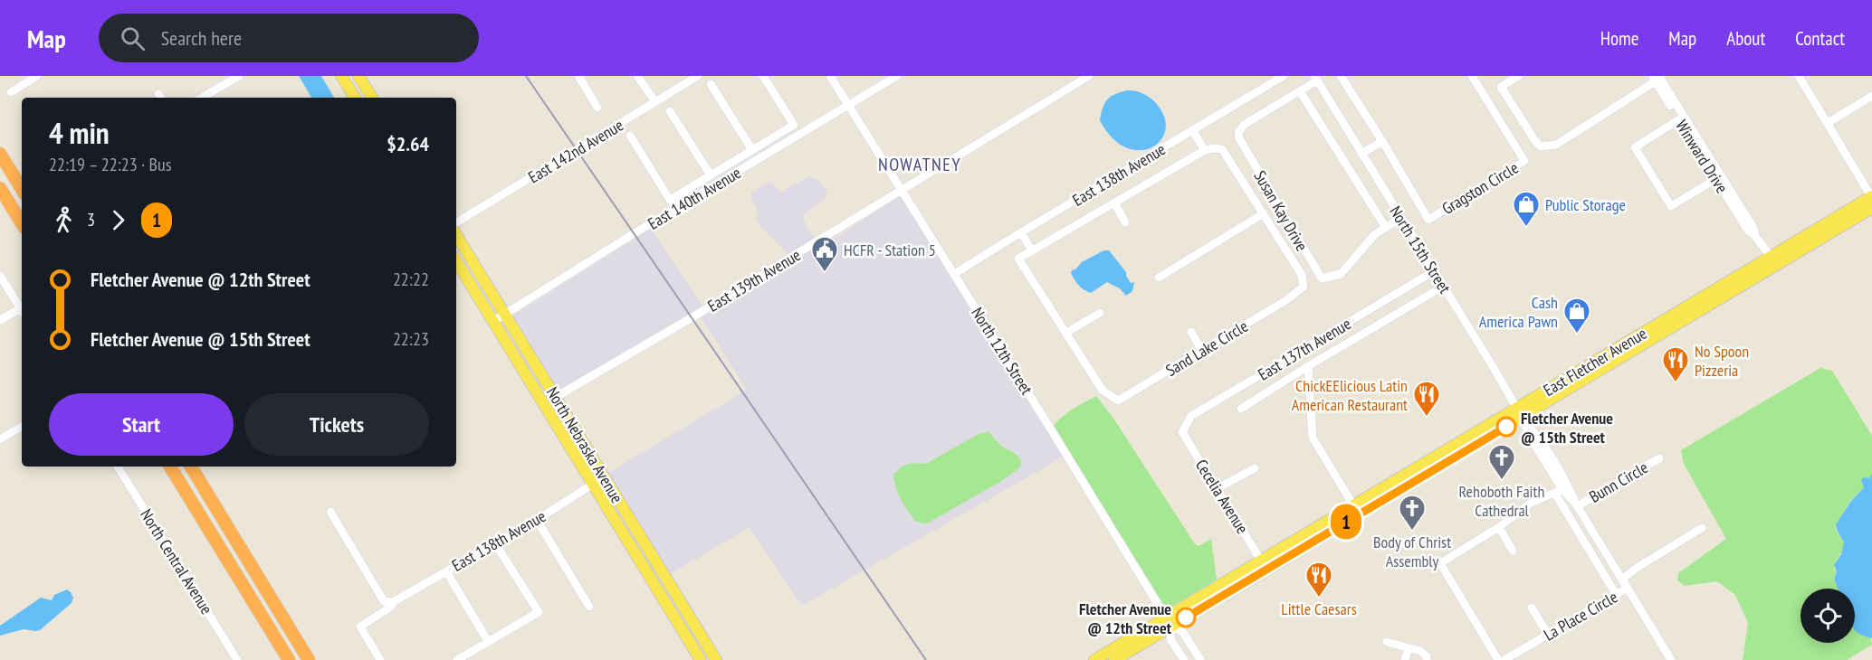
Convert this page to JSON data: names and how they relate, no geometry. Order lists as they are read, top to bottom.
{
  "streets": {
    "main road": ["East Fletcher Avenue", "North Nebraska Avenue"],
    "street": [
      "East 142nd Avenue",
      "Winward Drive",
      "East 138th Avenue",
      "Gragston Circle",
      "East 140th Avenue",
      "Susan Kay Drive",
      "North 15th Street",
      "East 139th Avenue",
      "Sand Lake Circle",
      "East 137th Avenue",
      "North 12th Street",
      "Bunn Circle",
      "Cecelia Avenue",
      "North Central Avenue",
      "La Place Circle"
    ]
  },
  "crossings": [
    ["Winward Drive", "East Fletcher Avenue"],
    ["East 138th Avenue", "North 12th Street"],
    ["East 138th Avenue", "North Nebraska Avenue"],
    ["East 140th Avenue", "North 12th Street"],
    ["East 140th Avenue", "North Nebraska Avenue"],
    ["Susan Kay Drive", "North 15th Street"],
    ["North 15th Street", "East 137th Avenue"],
    ["North 15th Street", "East Fletcher Avenue"],
    ["North 15th Street", "Bunn Circle"],
    ["North 15th Street", "La Place Circle"],
    ["East 139th Avenue", "North 12th Street"],
    ["East 139th Avenue", "North Nebraska Avenue"],
    ["East 137th Avenue", "Cecelia Avenue"],
    ["North 12th Street", "East Fletcher Avenue"],
    ["East Fletcher Avenue", "Cecelia Avenue"]
  ],
  "districts": ["NOWATNEY"],
  "places": {
    "shop": ["Public Storage", "Cash America Pawn"],
    "public building": ["HCFR - Station 5"],
    "restaurant": ["No Spoon Pizzeria", "ChickEElicious Latin American Restaurant", "Little Caesars"],
    "other": ["Fletcher Avenue @ 15th Street", "Fletcher Avenue @ 12th Street"],
    "church": ["Rehoboth Faith Cathedral", "Body of Christ Assembly"]
  },
  "lines": ["bus line 1"],
  "page": {
    "header": "Map",
    "search": "Search here",
    "nav": [
      "Home",
      "Map",
      "About",
      "Contact"
    ],
    "on_map": "1",
    "heading": ["4 min", "22:19 – 22:23 · Bus", "$2.64"],
    "legs": ["3", "1"],
    "list": [
      {
        "name": "Fletcher Avenue @ 12th Street",
        "value": "22:22"
      },
      {
        "name": "Fletcher Avenue @ 15th Street",
        "value": "22:23"
      }
    ],
    "buttons": ["Start", "Tickets"]
  }
}
